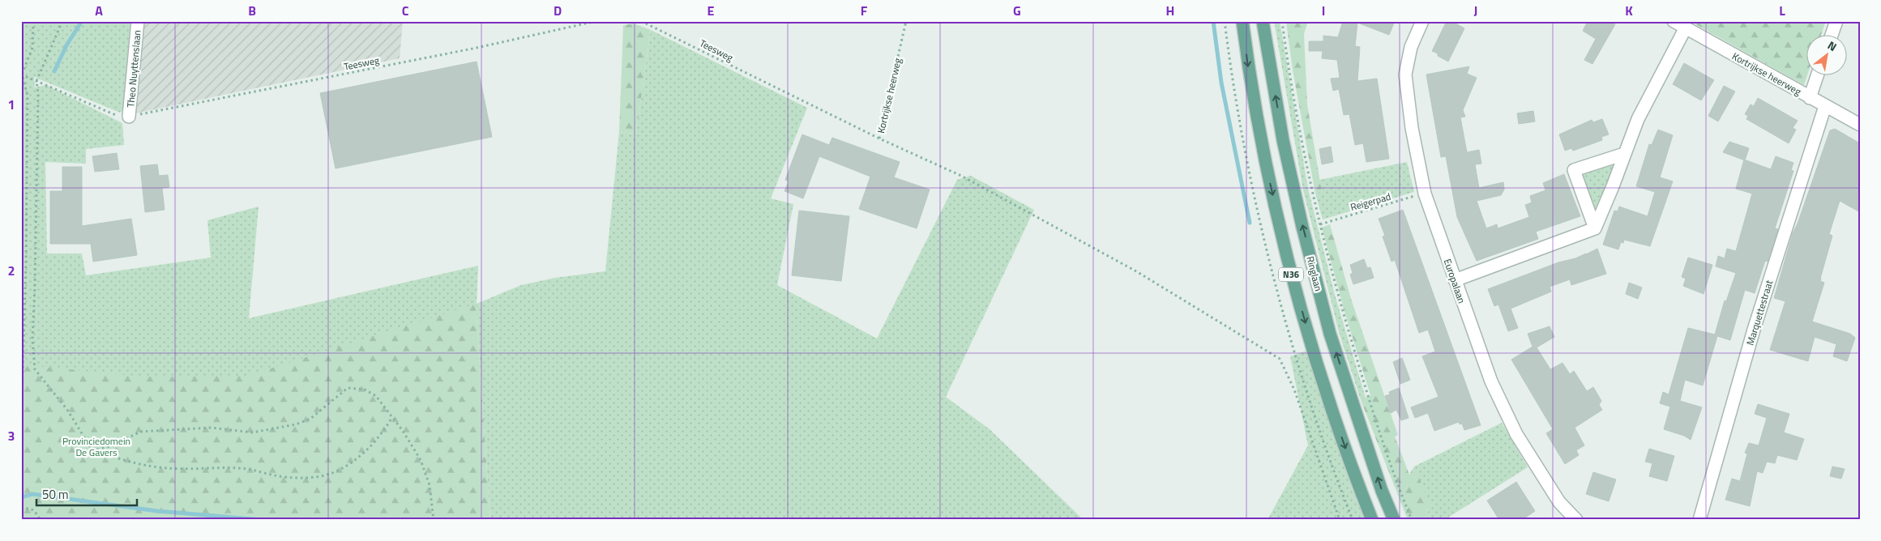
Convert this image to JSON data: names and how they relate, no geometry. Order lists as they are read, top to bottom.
{
  "streets": {
    "main road": ["Ringlaan", "N36"],
    "street": [
      "Theo Nuyttenslaan",
      "Kortrijkse heerweg",
      "Europalaan",
      "Marquettestraat"
    ],
    "path": ["Teesweg", "Reigerpad"]
  },
  "crossings": [
    ["Teesweg", "Theo Nuyttenslaan"],
    ["Teesweg", "Kortrijkse heerweg"],
    ["Kortrijkse heerweg", "Marquettestraat"],
    ["Reigerpad", "Europalaan"]
  ],
  "parks": ["Provinciedomein De Gavers"],
  "scale_bar": "50 m",
  "north": "top right",
  "grid": {
    "columns": [
      "A",
      "B",
      "C",
      "D",
      "E",
      "F",
      "G",
      "H",
      "I",
      "J",
      "K",
      "L"
    ],
    "rows": ["1", "2", "3"]
  }
}
